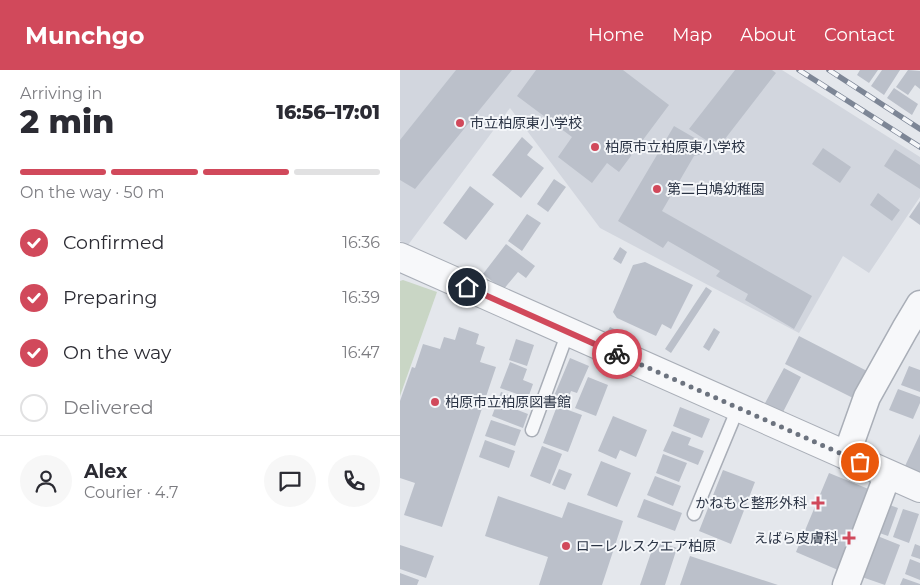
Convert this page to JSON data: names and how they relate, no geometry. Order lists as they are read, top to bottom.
{
  "places": {
    "other": [
      "市立柏原東小学校",
      "柏原市立柏原東小学校",
      "第二白鳩幼稚園",
      "柏原市立柏原図書館",
      "ローレルスクエア柏原"
    ],
    "health": ["かねもと整形外科", "えばら皮膚科"]
  },
  "page": {
    "header": "Munchgo",
    "nav": [
      "Home",
      "Map",
      "About",
      "Contact"
    ],
    "heading": ["2 min", "Arriving in", "16:56–17:01"],
    "panel": ["Alex", "Courier · 4.7"],
    "bar": "On the way · 50 m",
    "list": [
      ["Confirmed", "16:36"],
      ["Preparing", "16:39"],
      ["On the way", "16:47"],
      "Delivered"
    ]
  }
}
